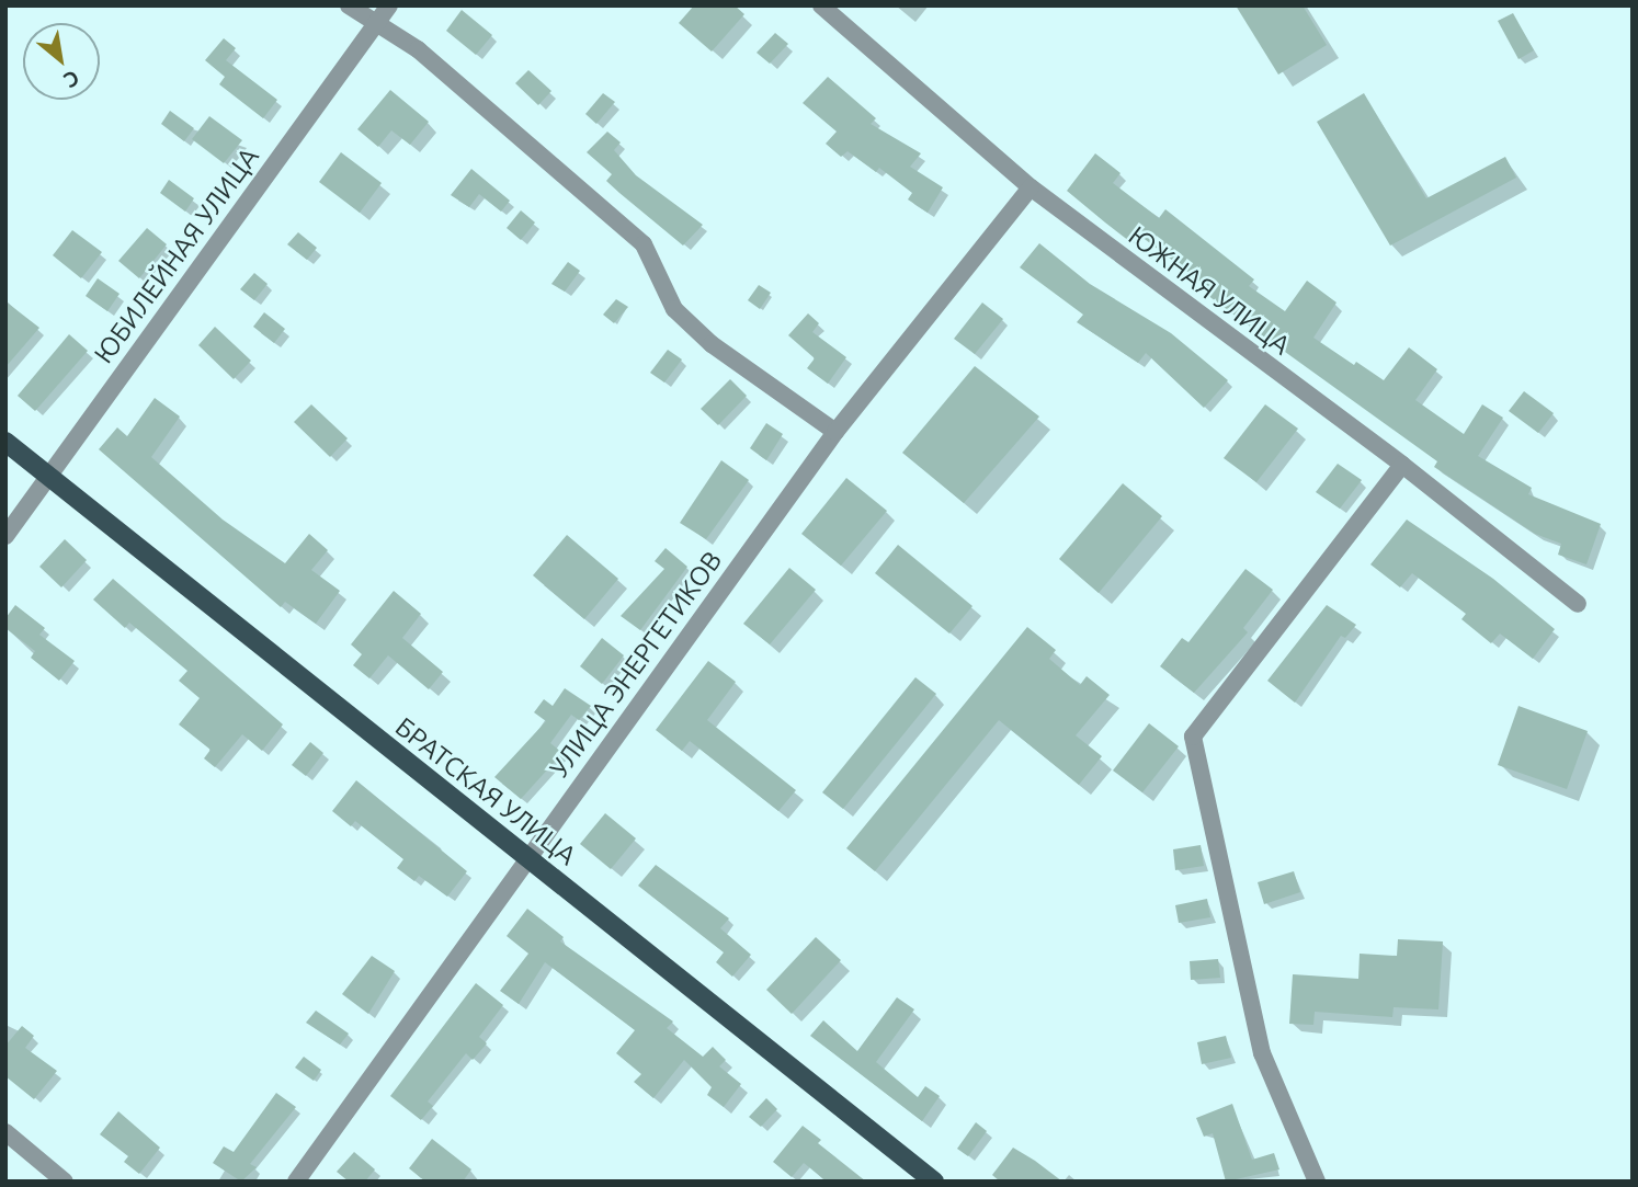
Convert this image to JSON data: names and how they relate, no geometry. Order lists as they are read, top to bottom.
{
  "streets": {
    "main road": ["БРАТСКАЯ УЛИЦА"],
    "street": ["ЮБИЛЕЙНАЯ УЛИЦА", "ЮЖНАЯ УЛИЦА", "УЛИЦА ЭНЕРГЕТИКОВ"]
  },
  "crossings": [
    ["ЮБИЛЕЙНАЯ УЛИЦА", "БРАТСКАЯ УЛИЦА"],
    ["ЮЖНАЯ УЛИЦА", "УЛИЦА ЭНЕРГЕТИКОВ"],
    ["УЛИЦА ЭНЕРГЕТИКОВ", "БРАТСКАЯ УЛИЦА"]
  ],
  "north": "bottom right"
}
